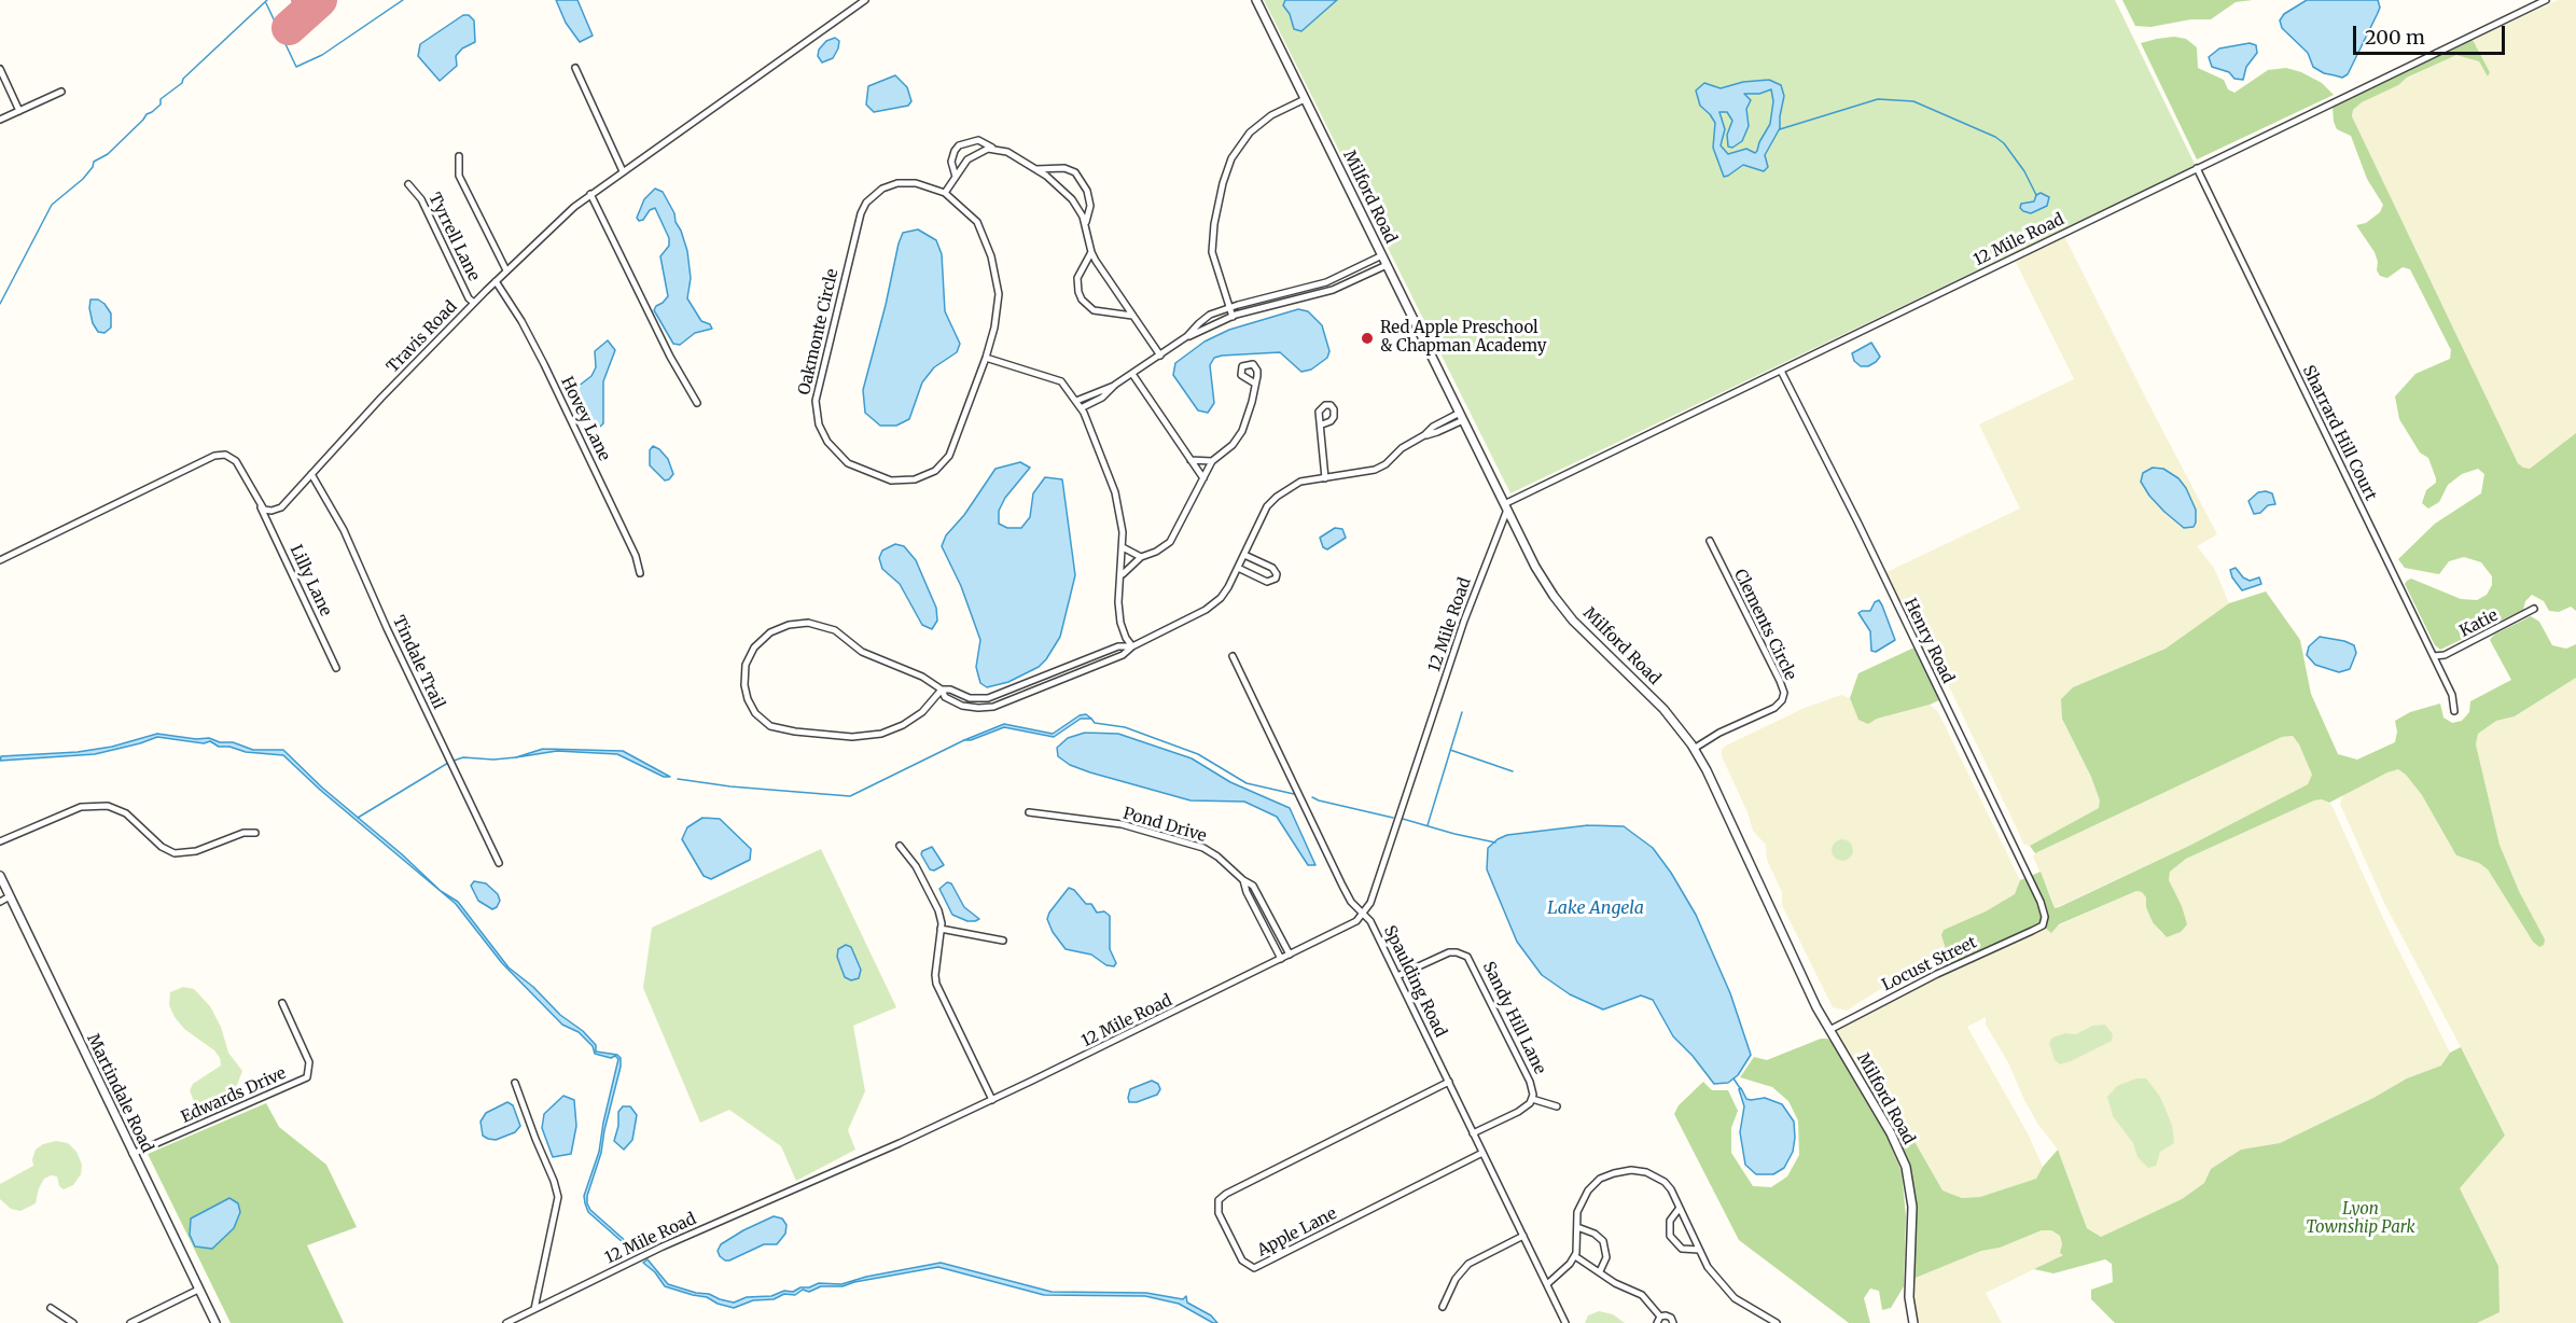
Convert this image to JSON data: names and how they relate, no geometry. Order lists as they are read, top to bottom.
{
  "streets": {
    "street": [
      "Milford Road",
      "Tyrrell Lane",
      "12 Mile Road",
      "Oakmonte Circle",
      "Travis Road",
      "Hovey Lane",
      "Sharrard Hill Court",
      "Lilly Lane",
      "Katie",
      "Clements Circle",
      "Henry Road",
      "Tindale Trail",
      "Pond Drive",
      "Locust Street",
      "Spaulding Road",
      "Sandy Hill Lane",
      "Martindale Road",
      "Edwards Drive",
      "Apple Lane"
    ]
  },
  "crossings": [
    ["Milford Road", "12 Mile Road"],
    ["Milford Road", "Clements Circle"],
    ["Milford Road", "Locust Street"],
    ["Tyrrell Lane", "Travis Road"],
    ["12 Mile Road", "Sharrard Hill Court"],
    ["12 Mile Road", "Henry Road"],
    ["12 Mile Road", "Pond Drive"],
    ["12 Mile Road", "Spaulding Road"],
    ["Travis Road", "Hovey Lane"],
    ["Travis Road", "Lilly Lane"],
    ["Travis Road", "Tindale Trail"],
    ["Sharrard Hill Court", "Katie"],
    ["Henry Road", "Locust Street"],
    ["Spaulding Road", "Sandy Hill Lane"],
    ["Spaulding Road", "Apple Lane"],
    ["Martindale Road", "Edwards Drive"]
  ],
  "water": ["Lake Angela"],
  "parks": ["Lyon Township Park"],
  "places": ["Red Apple Preschool & Chapman Academy"],
  "scale_bar": "200 m"
}
